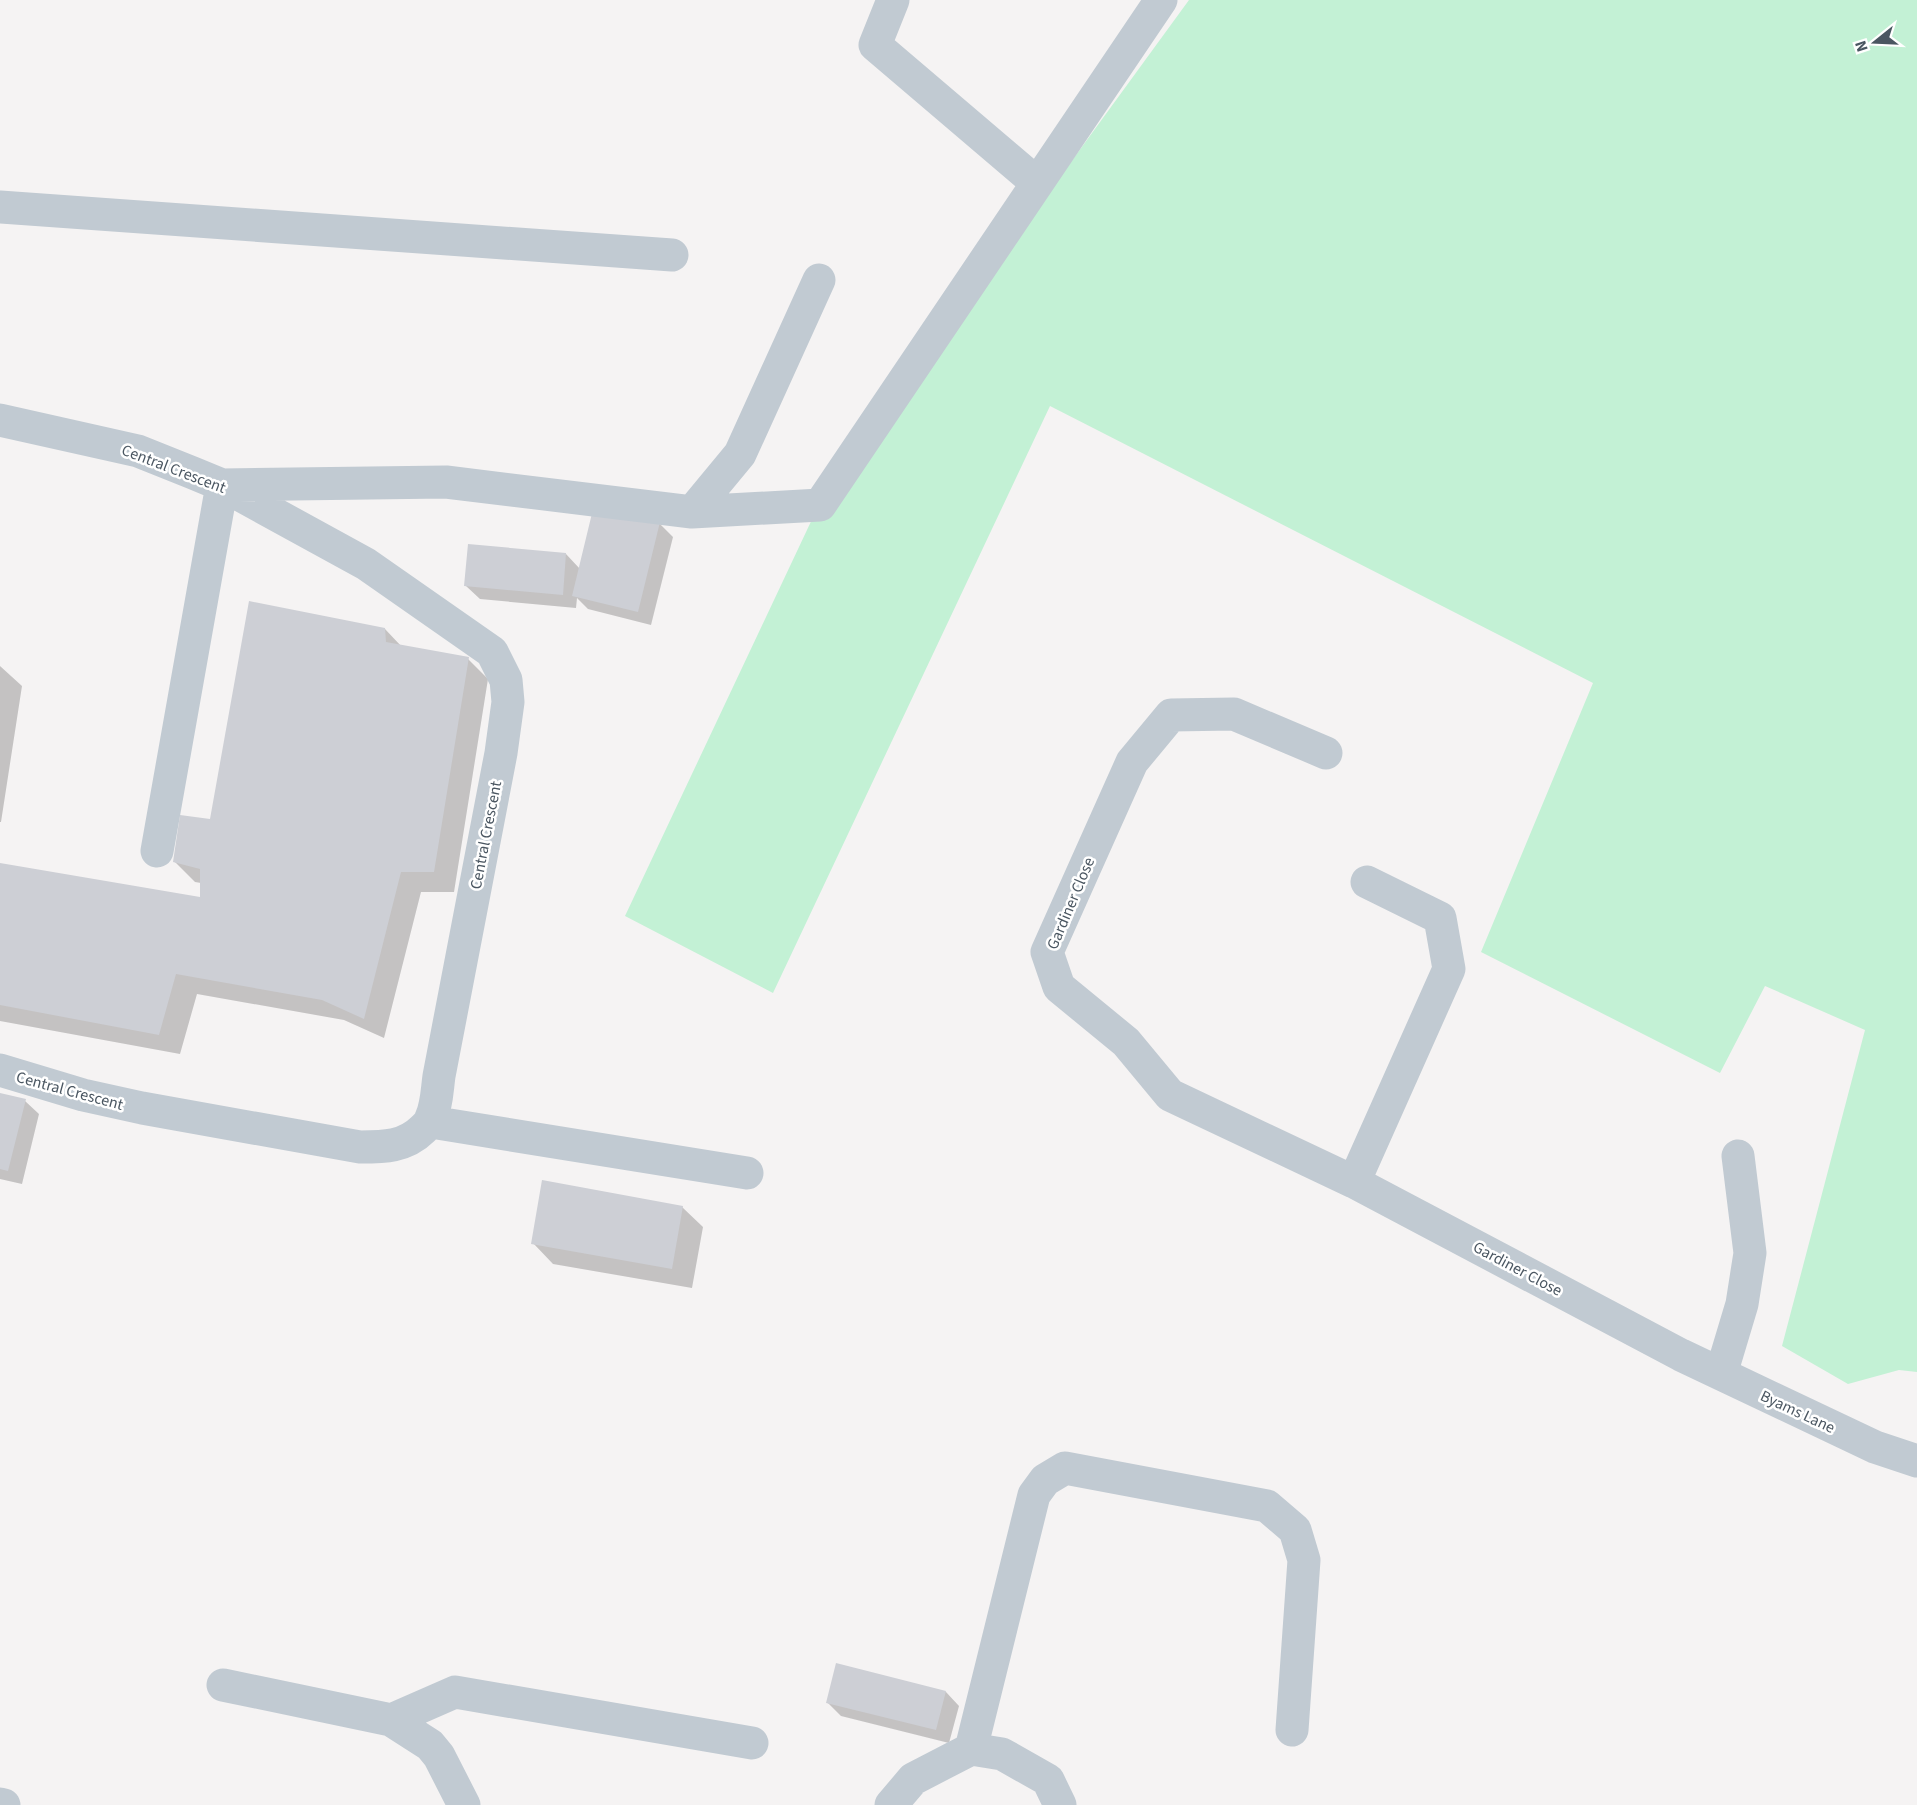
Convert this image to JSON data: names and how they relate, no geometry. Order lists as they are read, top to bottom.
{
  "streets": {
    "street": ["Central Crescent", "Gardiner Close", "Byams Lane"]
  },
  "crossings": [
    ["Gardiner Close", "Byams Lane"]
  ],
  "north": "left"
}
